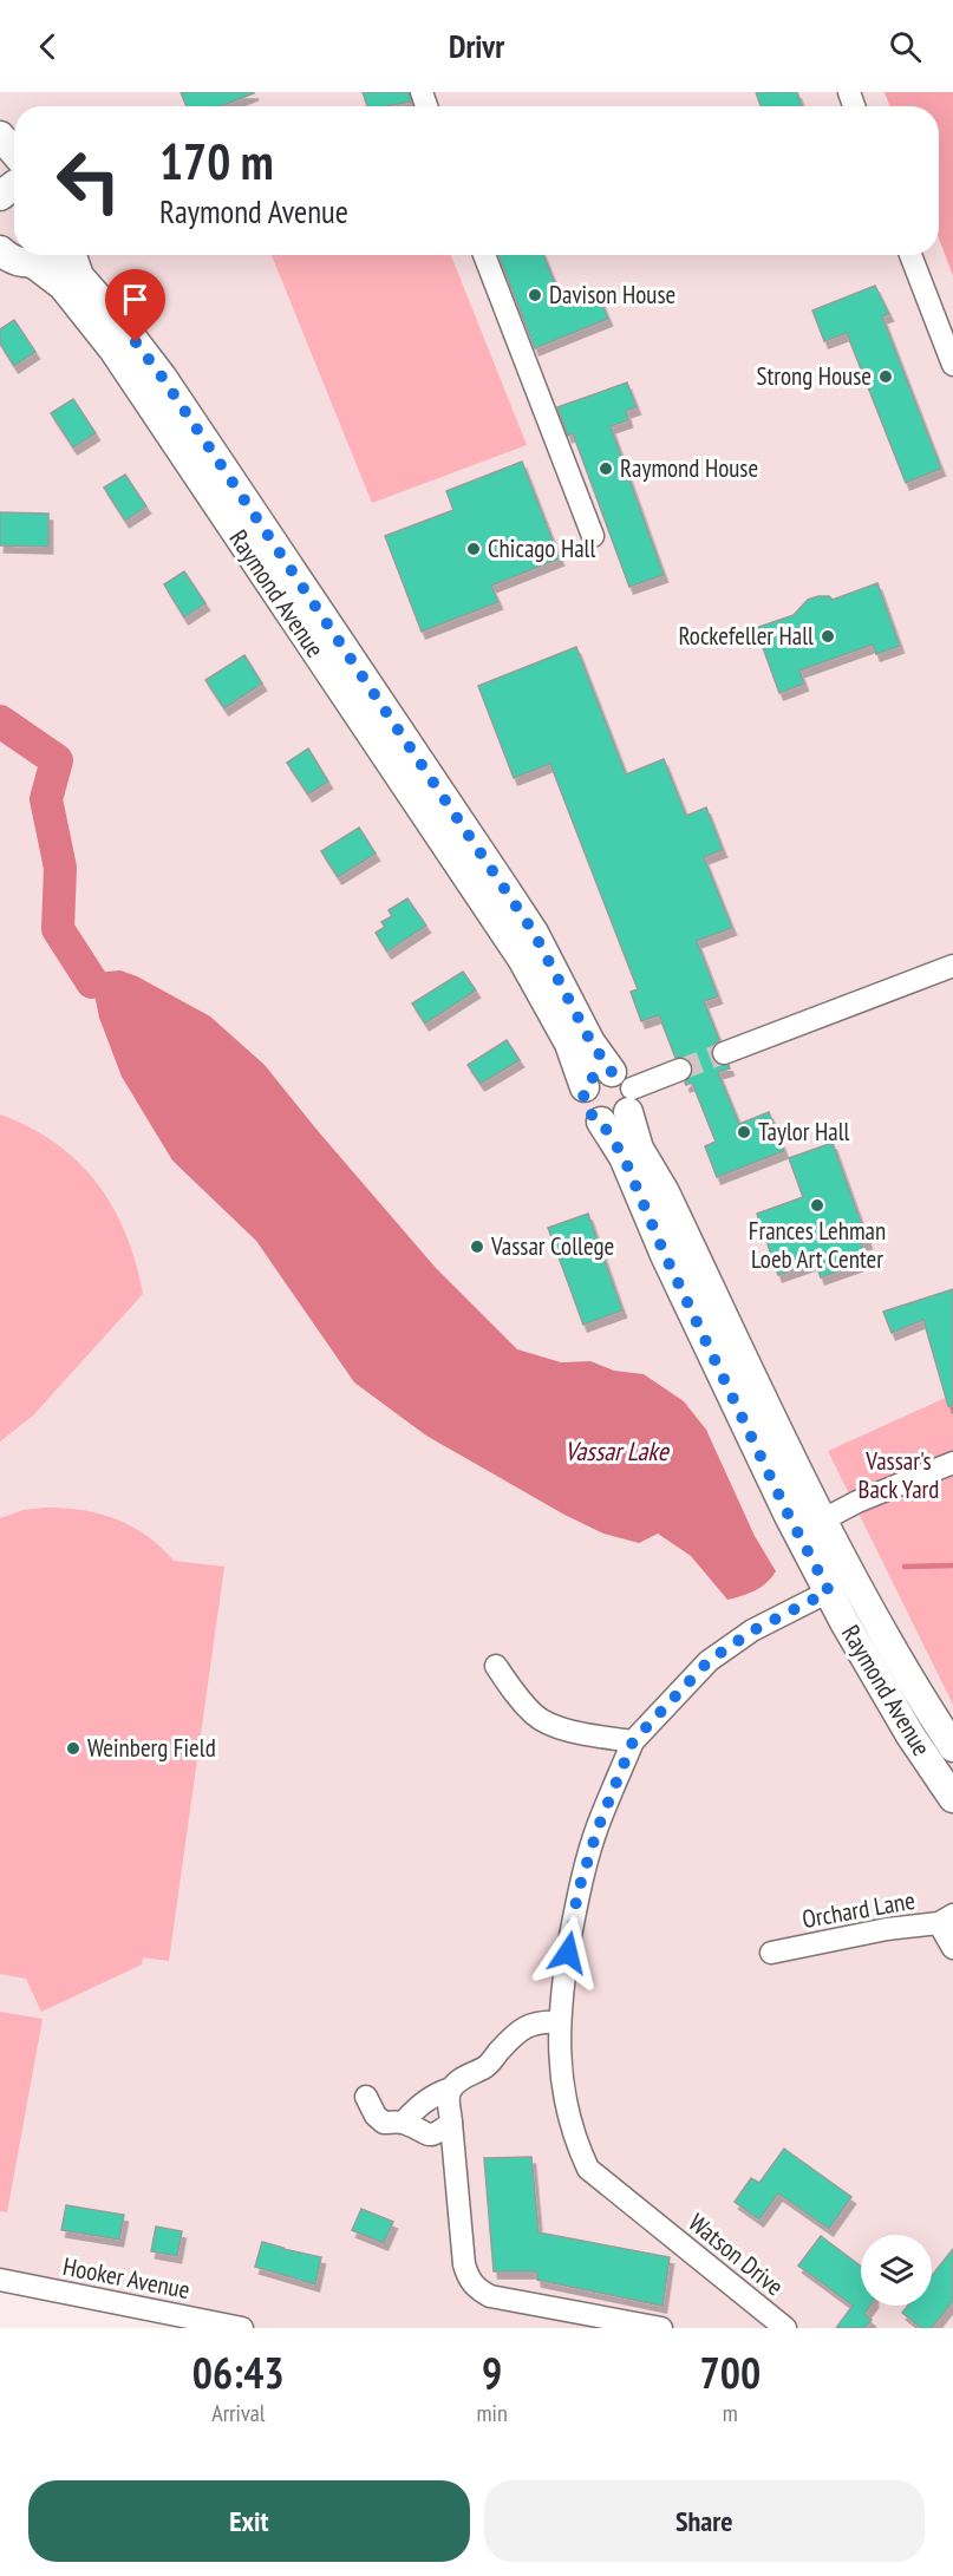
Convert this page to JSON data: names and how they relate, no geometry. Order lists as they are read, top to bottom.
{
  "streets": {
    "main road": ["Raymond Avenue"],
    "street": ["Orchard Lane", "Watson Drive", "Hooker Avenue"]
  },
  "water": ["Vassar Lake"],
  "parks": ["Vassar's Back Yard"],
  "places": [
    "Davison House",
    "Strong House",
    "Raymond House",
    "Chicago Hall",
    "Rockefeller Hall",
    "Taylor Hall",
    "Frances Lehman Loeb Art Center",
    "Vassar College",
    "Weinberg Field"
  ],
  "page": {
    "header": "Drivr",
    "turn": ["170 m", "Raymond Avenue"],
    "eta": [
      "06:43",
      "Arrival",
      "9",
      "min",
      "700",
      "m"
    ],
    "buttons": ["Exit", "Share"]
  }
}
